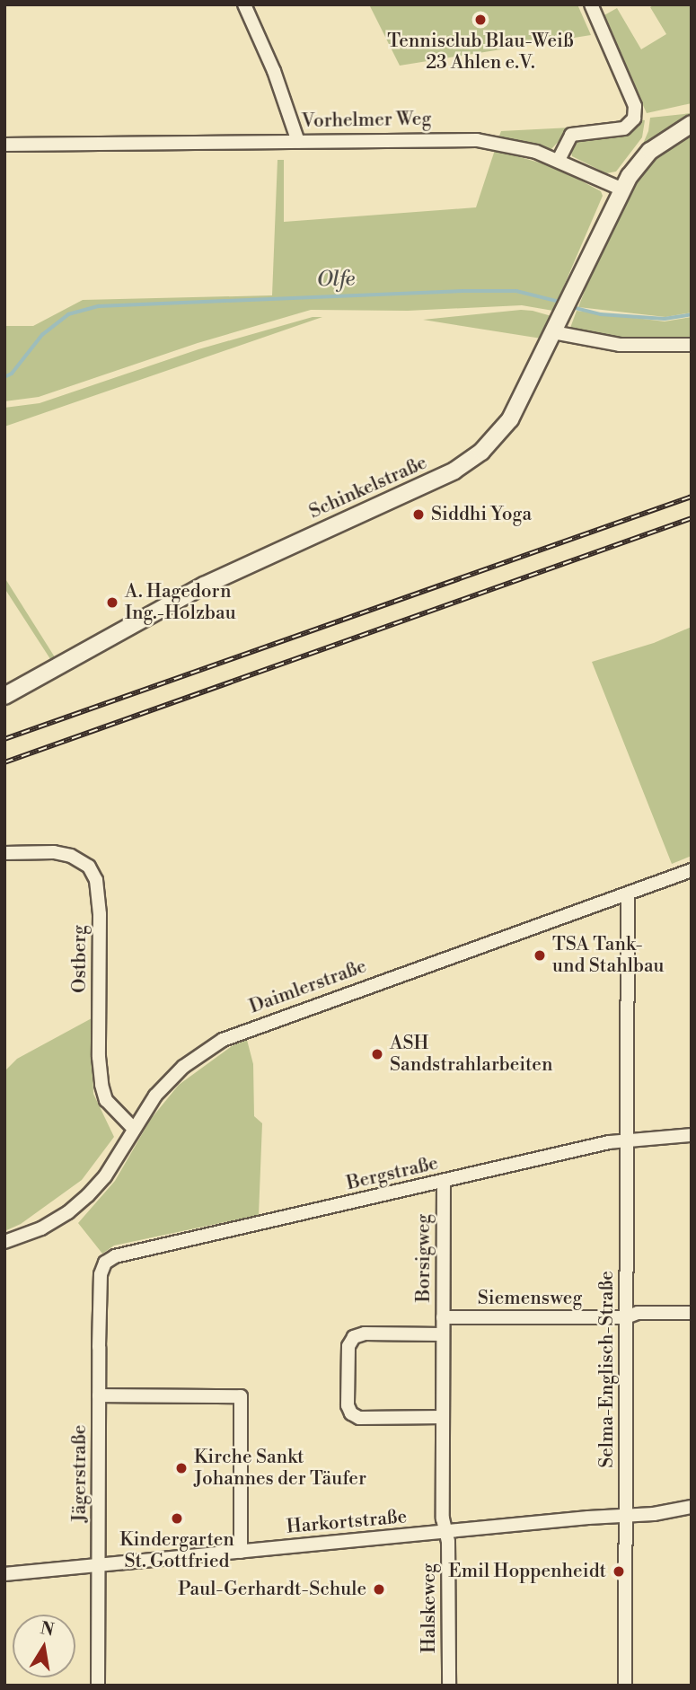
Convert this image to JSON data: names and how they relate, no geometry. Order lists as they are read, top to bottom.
{
  "streets": {
    "street": [
      "Vorhelmer Weg",
      "Schinkelstraße",
      "Ostberg",
      "Daimlerstraße",
      "Bergstraße",
      "Borsigweg",
      "Siemensweg",
      "Selma-Englisch-Straße",
      "Jägerstraße",
      "Harkortstraße",
      "Halskeweg"
    ]
  },
  "crossings": [
    ["Vorhelmer Weg", "Schinkelstraße"],
    ["Ostberg", "Daimlerstraße"],
    ["Daimlerstraße", "Selma-Englisch-Straße"],
    ["Bergstraße", "Borsigweg"],
    ["Bergstraße", "Selma-Englisch-Straße"],
    ["Bergstraße", "Jägerstraße"],
    ["Borsigweg", "Siemensweg"],
    ["Borsigweg", "Harkortstraße"],
    ["Borsigweg", "Halskeweg"],
    ["Siemensweg", "Selma-Englisch-Straße"],
    ["Selma-Englisch-Straße", "Harkortstraße"],
    ["Jägerstraße", "Harkortstraße"],
    ["Harkortstraße", "Halskeweg"]
  ],
  "water": ["Olfe"],
  "places": [
    "Tennisclub Blau-Weiß 23 Ahlen e.V.",
    "Siddhi Yoga",
    "A. Hagedorn Ing.-Holzbau",
    "TSA Tank- und Stahlbau",
    "ASH Sandstrahlarbeiten",
    "Kirche Sankt Johannes der Täufer",
    "Kindergarten St. Gottfried",
    "Emil Hoppenheidt",
    "Paul-Gerhardt-Schule"
  ],
  "north": "top"
}
